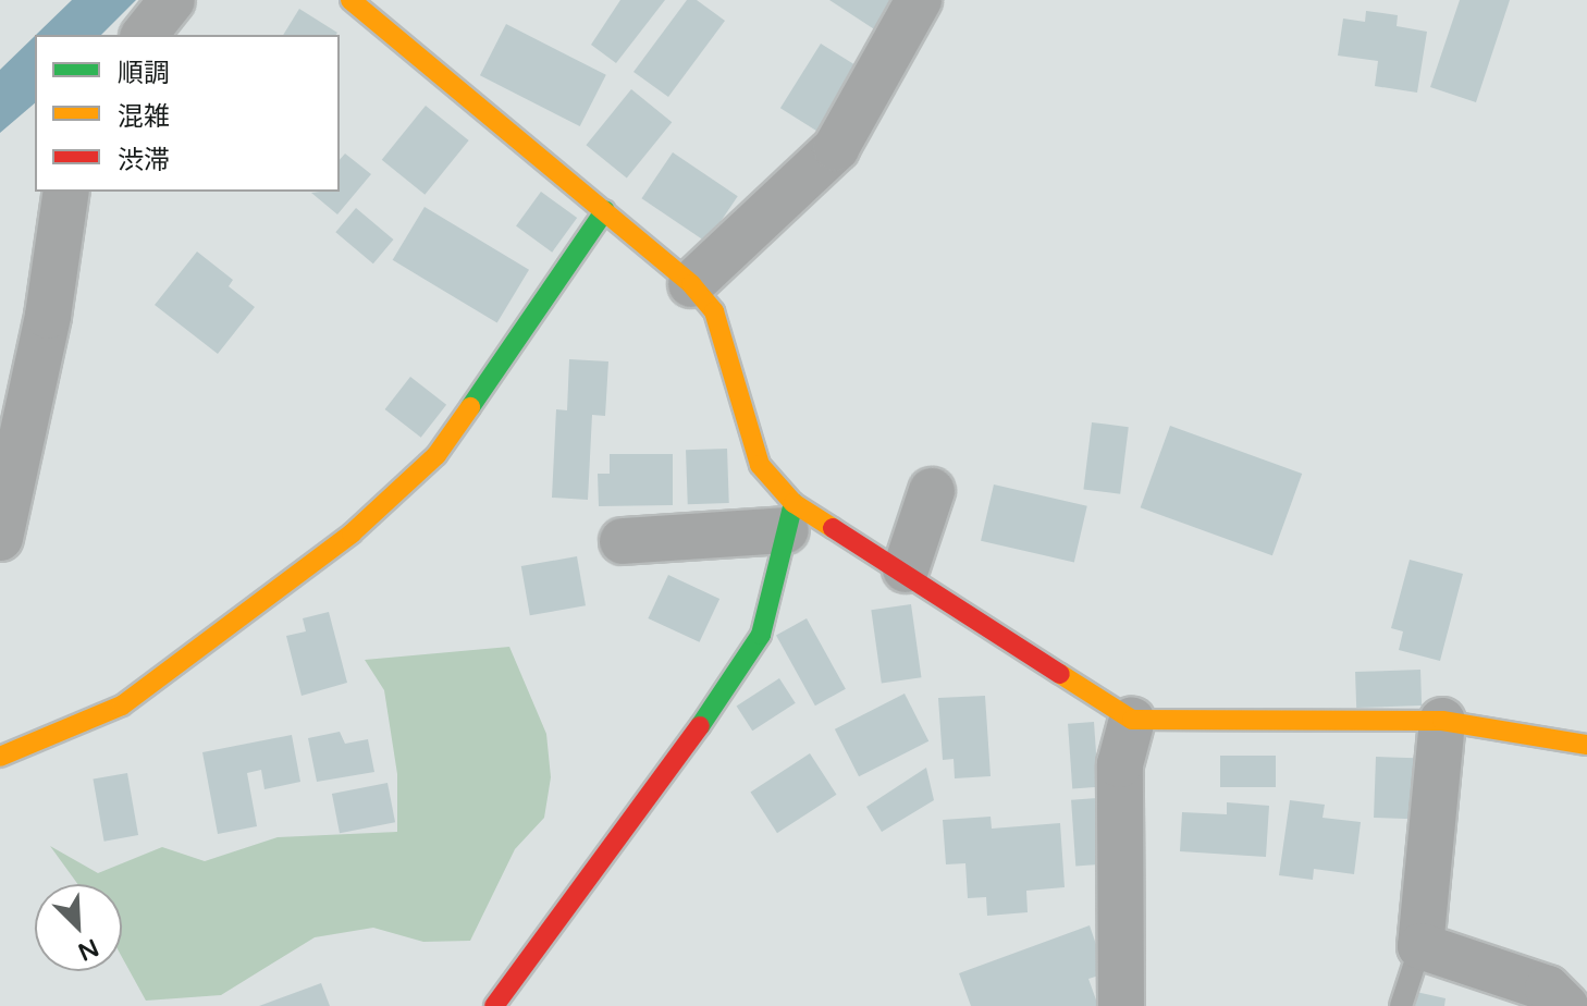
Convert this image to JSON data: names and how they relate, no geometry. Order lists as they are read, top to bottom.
{
  "legend": ["順調", "混雑", "渋滞"],
  "north": "bottom right"
}
